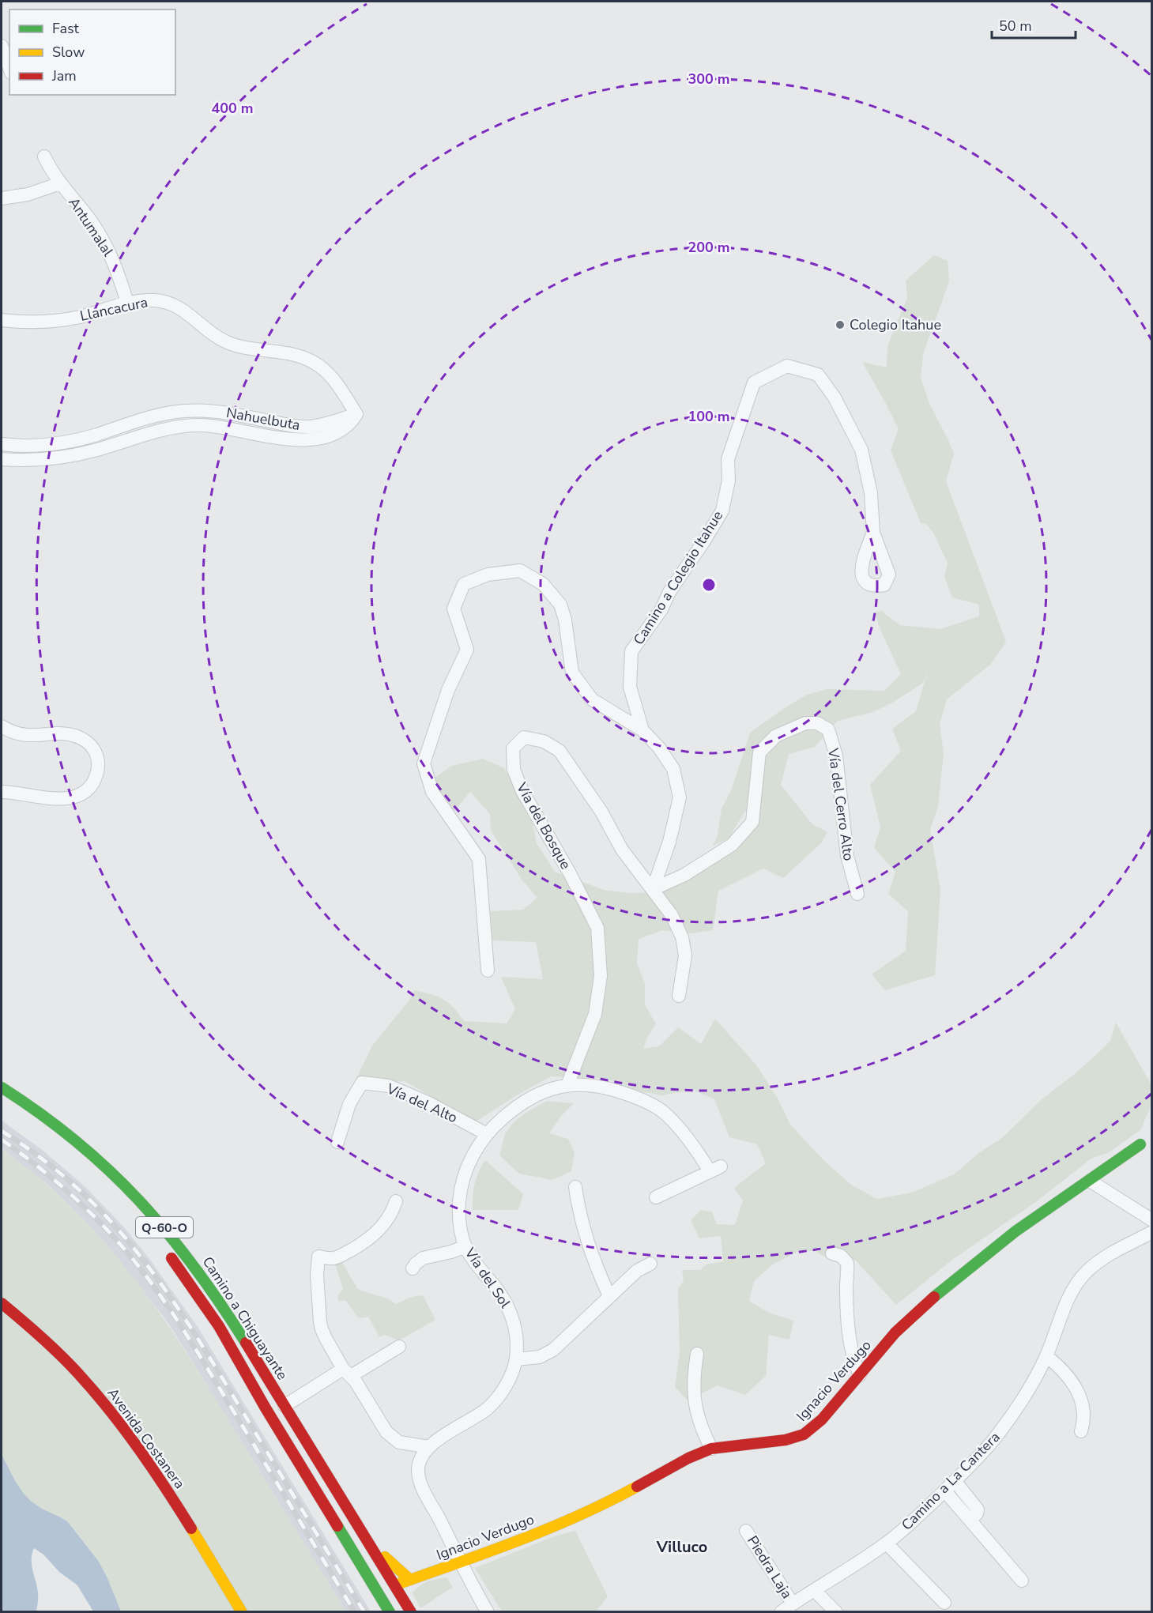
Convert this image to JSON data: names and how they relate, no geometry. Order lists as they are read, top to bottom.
{
  "streets": {
    "main road": [
      "Q-60-O",
      "Camino a Chiguayante",
      "Ignacio Verdugo",
      "Avenida Costanera"
    ],
    "street": [
      "Antumalal",
      "Llancacura",
      "Nahuelbuta",
      "Camino a Colegio Itahue",
      "Vía del Cerro Alto",
      "Vía del Bosque",
      "Vía del Alto",
      "Vía del Sol",
      "Camino a La Cantera",
      "Piedra Laja"
    ]
  },
  "crossings": [
    ["Antumalal", "Llancacura"],
    ["Llancacura", "Nahuelbuta"],
    ["Vía del Cerro Alto", "Vía del Bosque"],
    ["Vía del Bosque", "Vía del Sol"],
    ["Vía del Alto", "Vía del Sol"],
    ["Vía del Sol", "Ignacio Verdugo"],
    ["Camino a Chiguayante", "Ignacio Verdugo"],
    ["Camino a La Cantera", "Piedra Laja"]
  ],
  "districts": ["Villuco"],
  "places": ["Colegio Itahue"],
  "legend": ["Fast", "Slow", "Jam"],
  "scale_bar": "50 m",
  "rings": [
    "300 m",
    "400 m",
    "200 m",
    "100 m"
  ]
}
